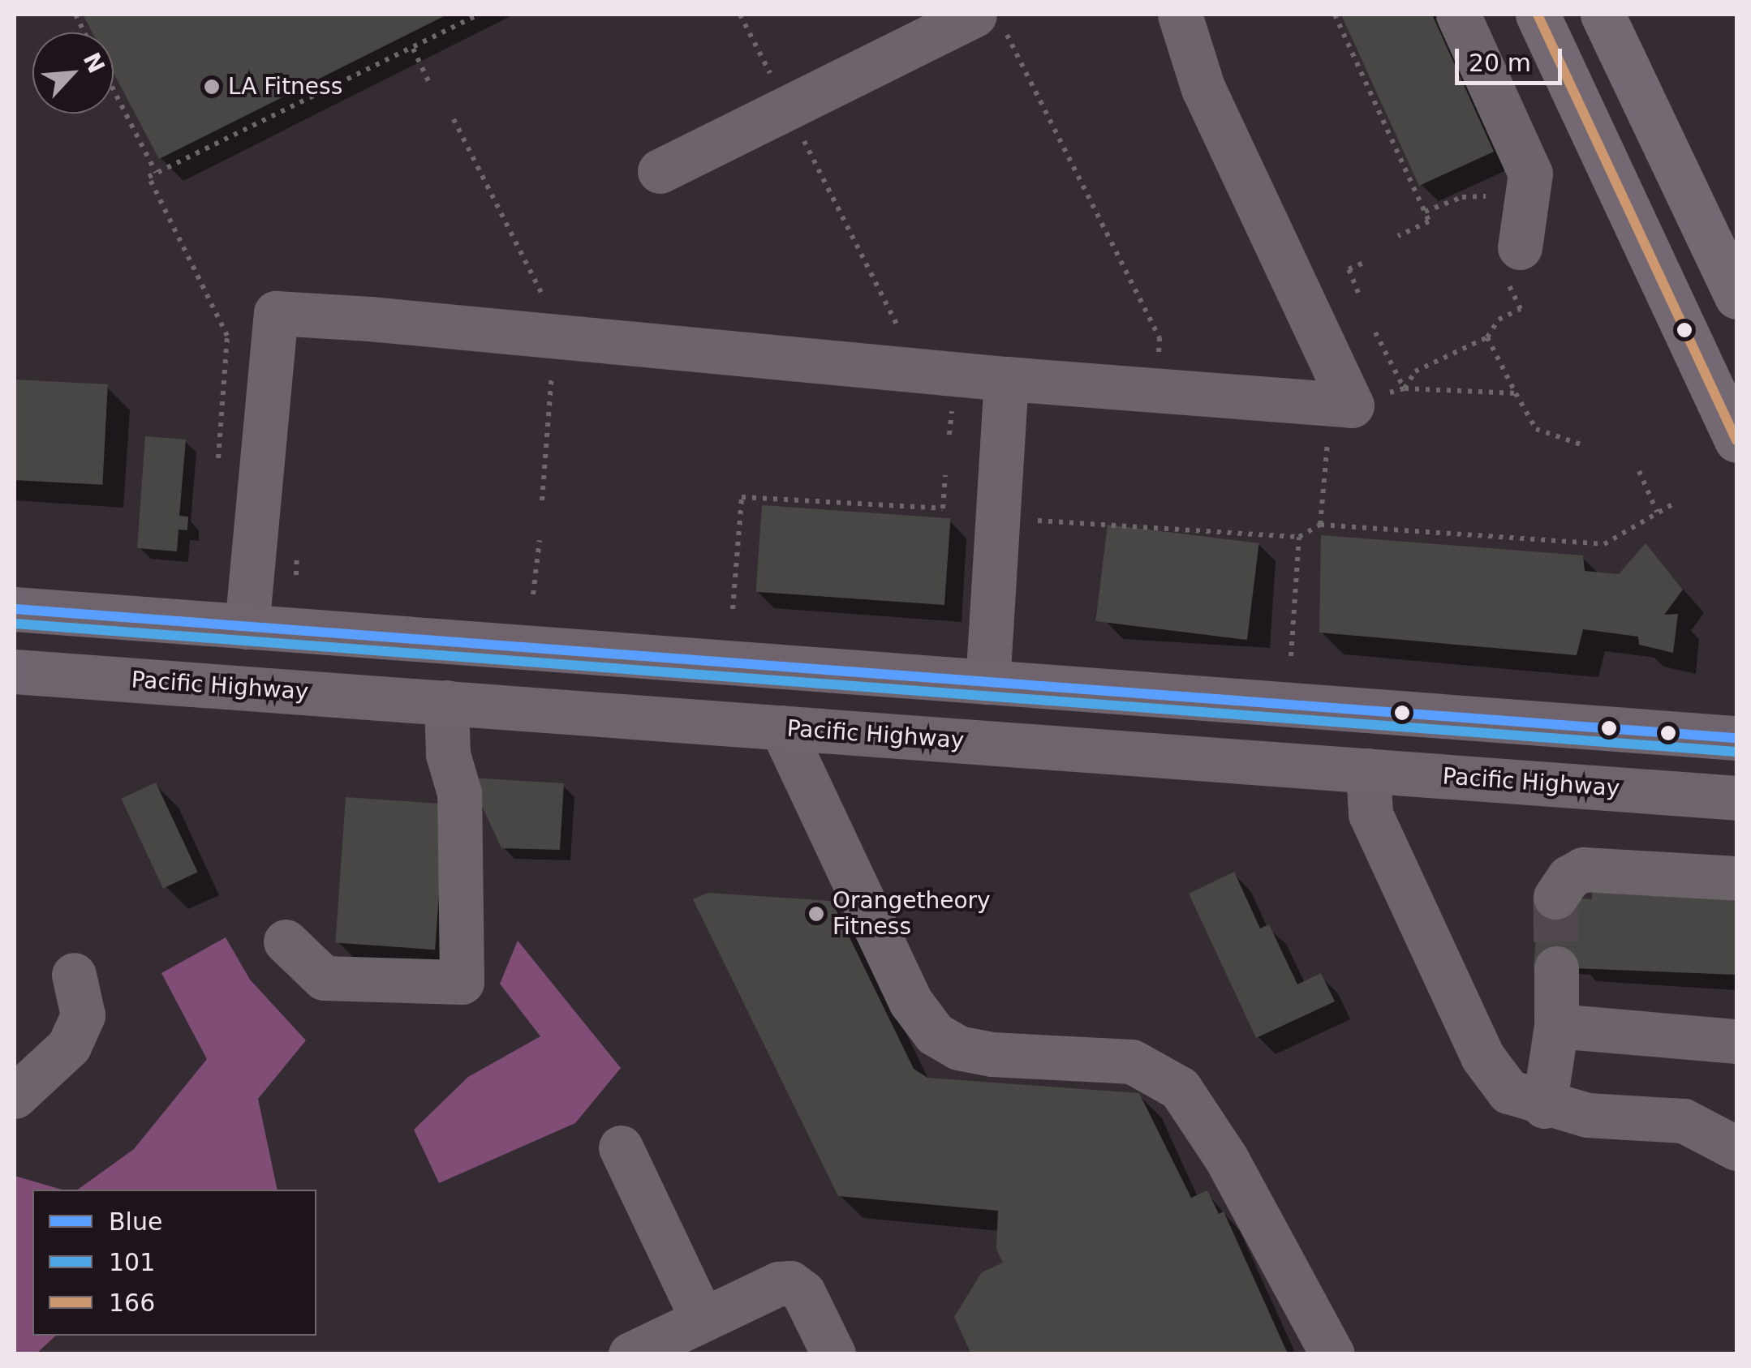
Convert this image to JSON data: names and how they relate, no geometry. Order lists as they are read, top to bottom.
{
  "streets": {
    "highway": ["Pacific Highway"]
  },
  "places": ["LA Fitness", "Orangetheory Fitness"],
  "lines": ["transit line 166", "transit line Blue", "transit line 101"],
  "legend": ["Blue", "101", "166"],
  "scale_bar": "20 m",
  "north": "top right"
}
